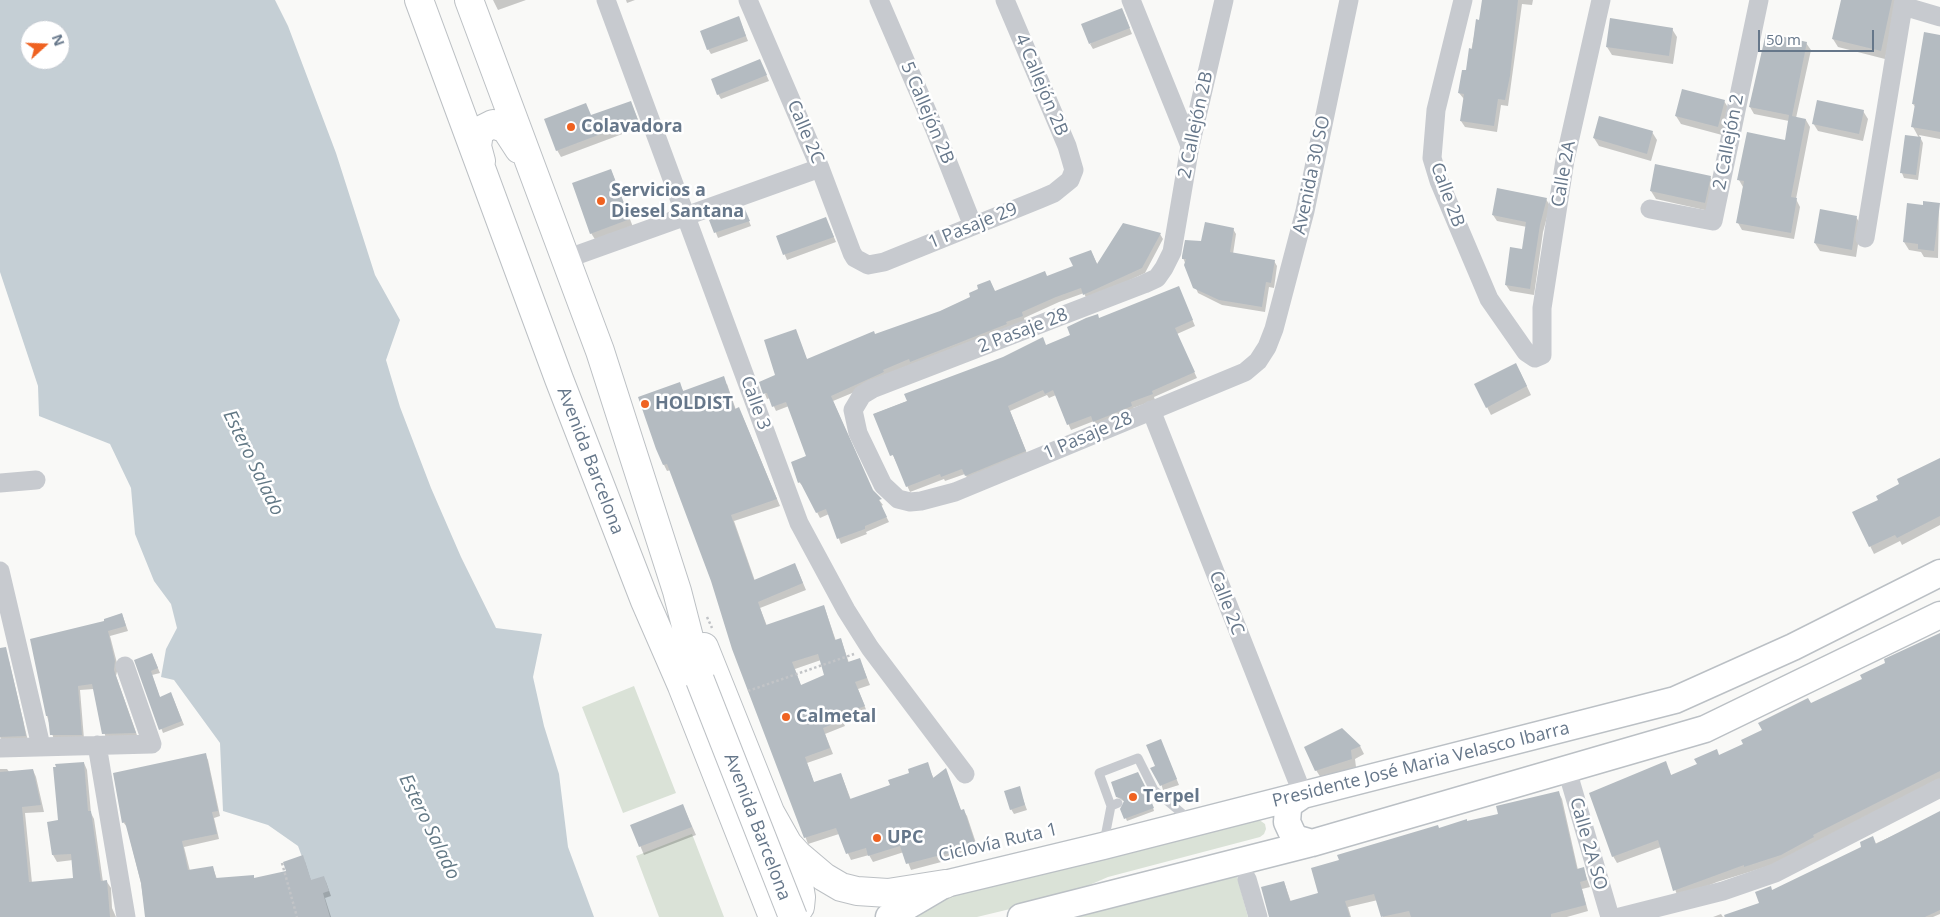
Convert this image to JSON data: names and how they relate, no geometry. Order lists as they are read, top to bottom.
{
  "streets": {
    "main road": ["Avenida Barcelona", "Presidente José Maria Velasco Ibarra"],
    "street": [
      "4 Callejón 2B",
      "5 Callejón 2B",
      "2 Callejón 2B",
      "Calle 2C",
      "2 Callejón 2",
      "Calle 2A",
      "Avenida 30 SO",
      "Calle 2B",
      "1 Pasaje 29",
      "2 Pasaje 28",
      "Calle 3",
      "1 Pasaje 28",
      "Calle 2A SO"
    ]
  },
  "crossings": [
    ["4 Callejón 2B", "1 Pasaje 29"],
    ["5 Callejón 2B", "1 Pasaje 29"],
    ["2 Callejón 2B", "2 Pasaje 28"],
    ["Calle 2C", "1 Pasaje 29"],
    ["Calle 2C", "1 Pasaje 28"],
    ["Calle 2C", "Presidente José Maria Velasco Ibarra"],
    ["Calle 2A", "Calle 2B"],
    ["Avenida 30 SO", "1 Pasaje 28"],
    ["2 Pasaje 28", "1 Pasaje 28"]
  ],
  "water": ["Estero Salado"],
  "places": [
    "Colavadora",
    "Servicios a Diesel Santana",
    "HOLDIST",
    "Calmetal",
    "Terpel",
    "UPC"
  ],
  "scale_bar": "50 m",
  "north": "right"
}
